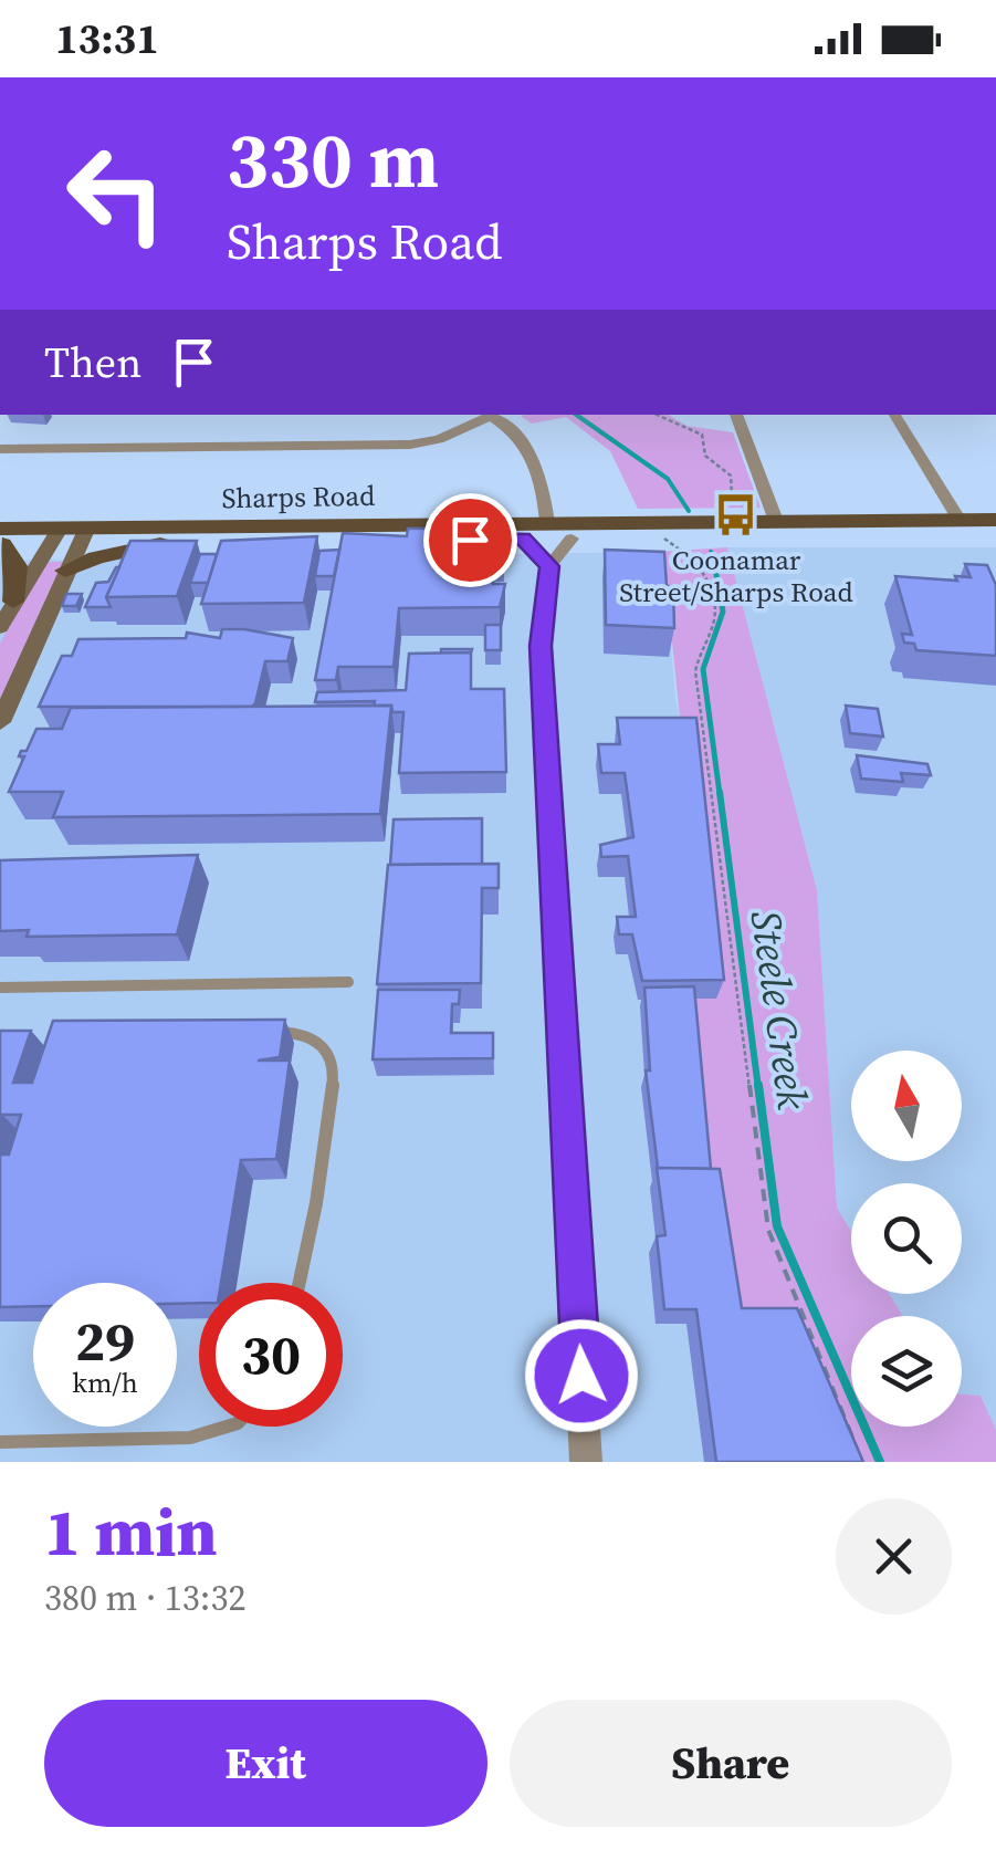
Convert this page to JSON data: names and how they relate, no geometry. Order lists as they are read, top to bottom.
{
  "streets": {
    "main road": ["Sharps Road"]
  },
  "water": ["Steele Creek"],
  "places": {
    "bus stop": ["Coonamar Street/Sharps Road"]
  },
  "north": "top",
  "page": {
    "status": "13:31",
    "turn": ["330 m", "Sharps Road"],
    "then": "Then",
    "speed": "29 km/h",
    "limit": "30",
    "heading": ["1 min", "380 m · 13:32"],
    "buttons": ["Exit", "Share"]
  }
}
